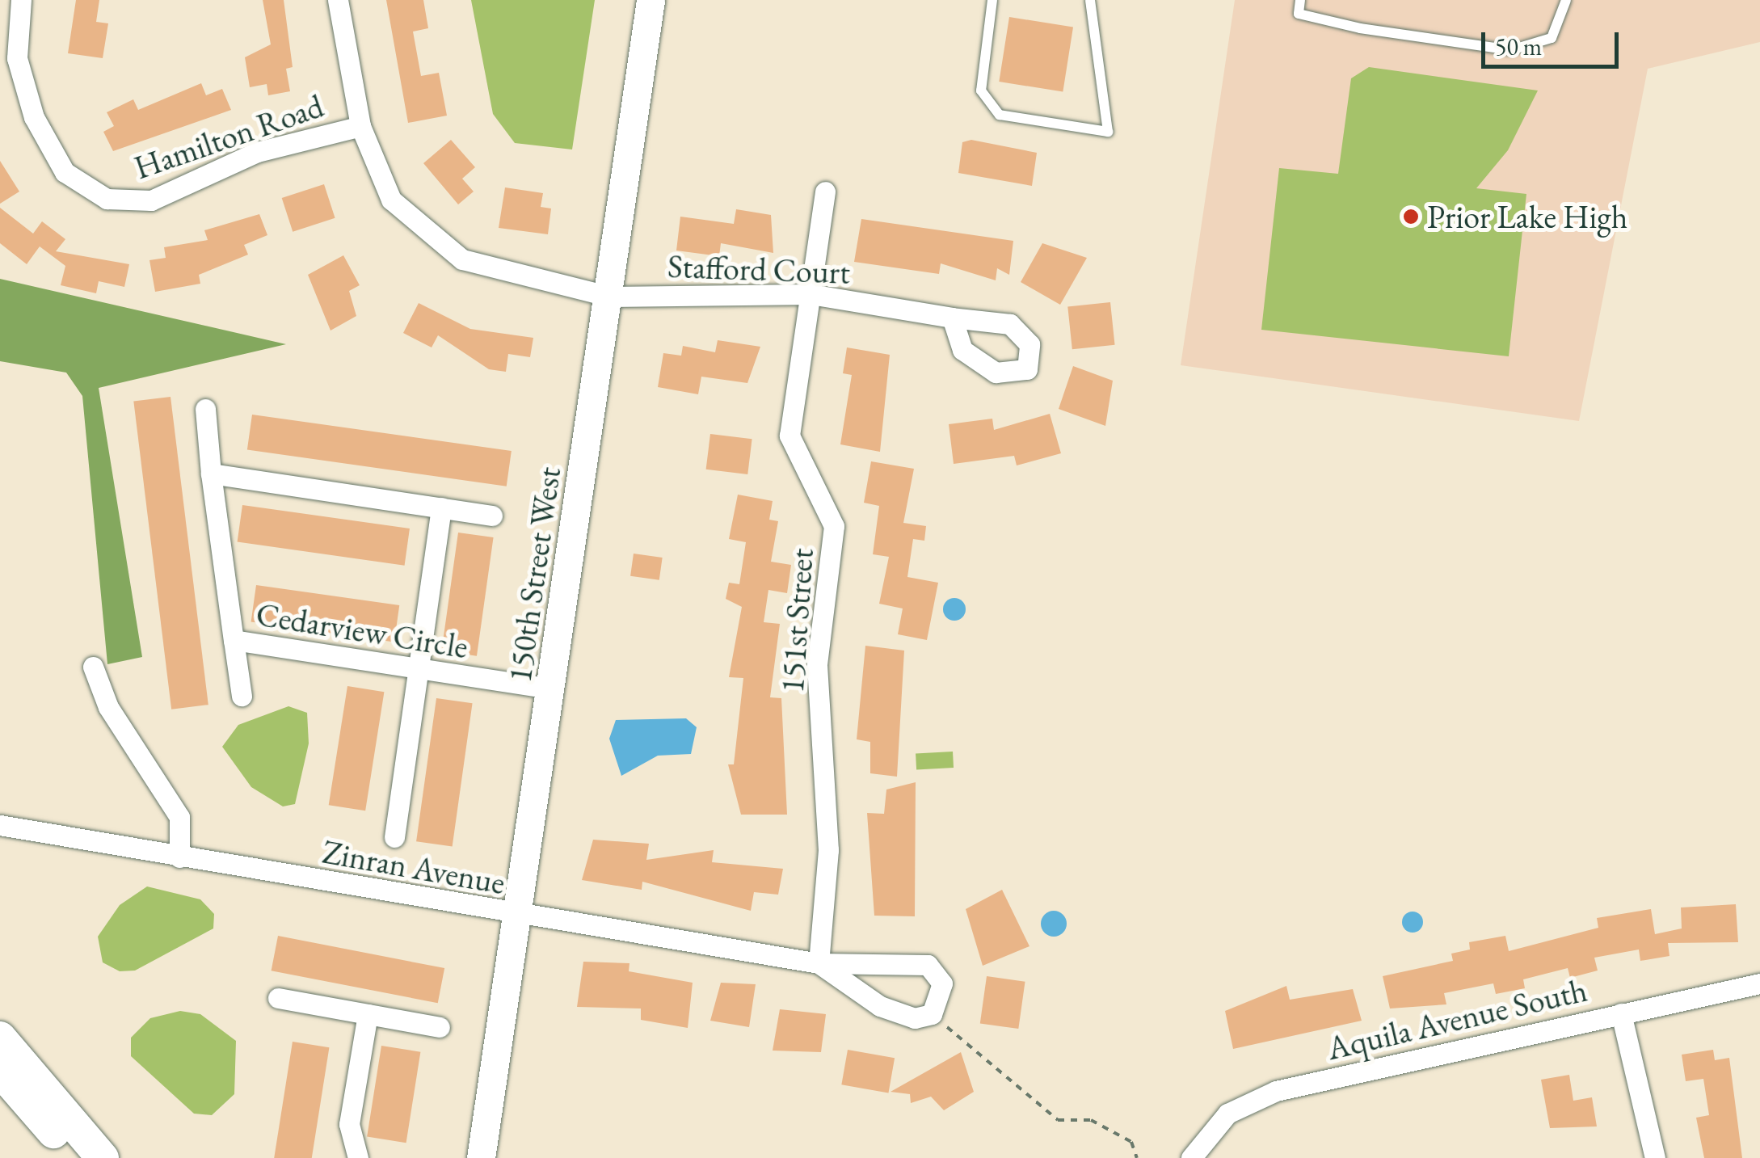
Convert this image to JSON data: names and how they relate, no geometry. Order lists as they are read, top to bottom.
{
  "streets": {
    "street": [
      "Hamilton Road",
      "Stafford Court",
      "150th Street West",
      "151st Street",
      "Cedarview Circle",
      "Zinran Avenue",
      "Aquila Avenue South"
    ]
  },
  "crossings": [
    ["Hamilton Road", "Stafford Court"],
    ["Stafford Court", "150th Street West"],
    ["Stafford Court", "151st Street"],
    ["150th Street West", "Cedarview Circle"],
    ["150th Street West", "Zinran Avenue"],
    ["151st Street", "Zinran Avenue"]
  ],
  "places": ["Prior Lake High"],
  "scale_bar": "50 m"
}
